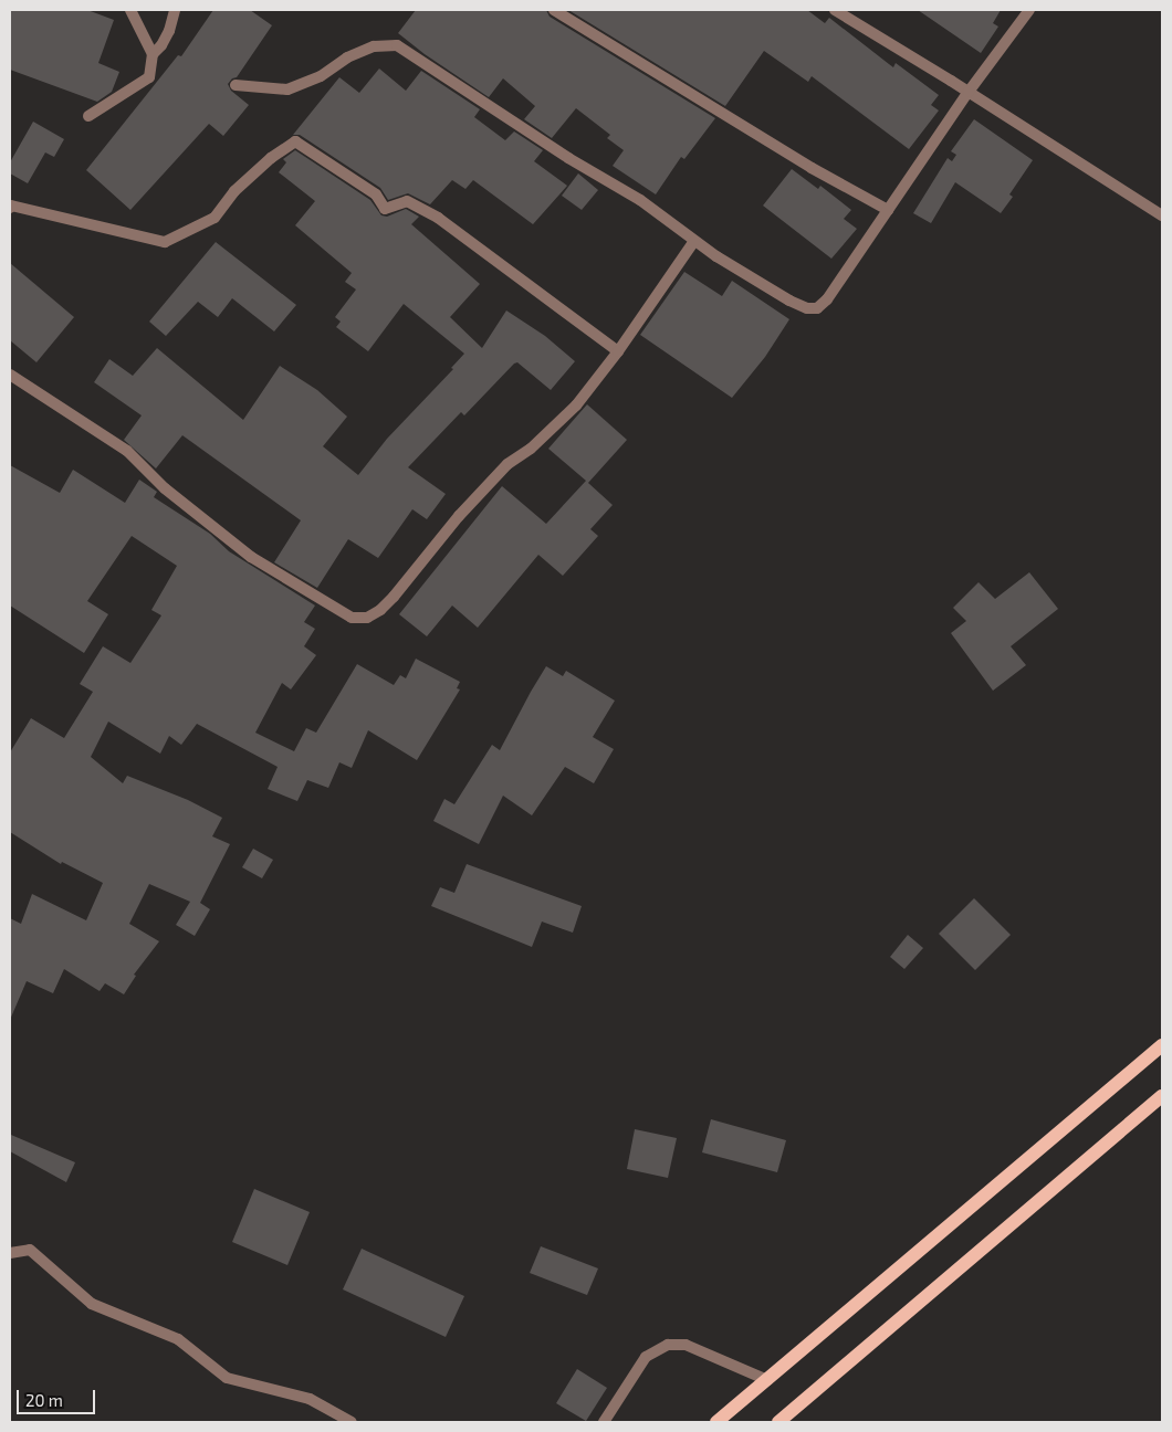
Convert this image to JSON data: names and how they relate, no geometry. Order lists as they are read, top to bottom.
{
  "scale_bar": "20 m"
}
